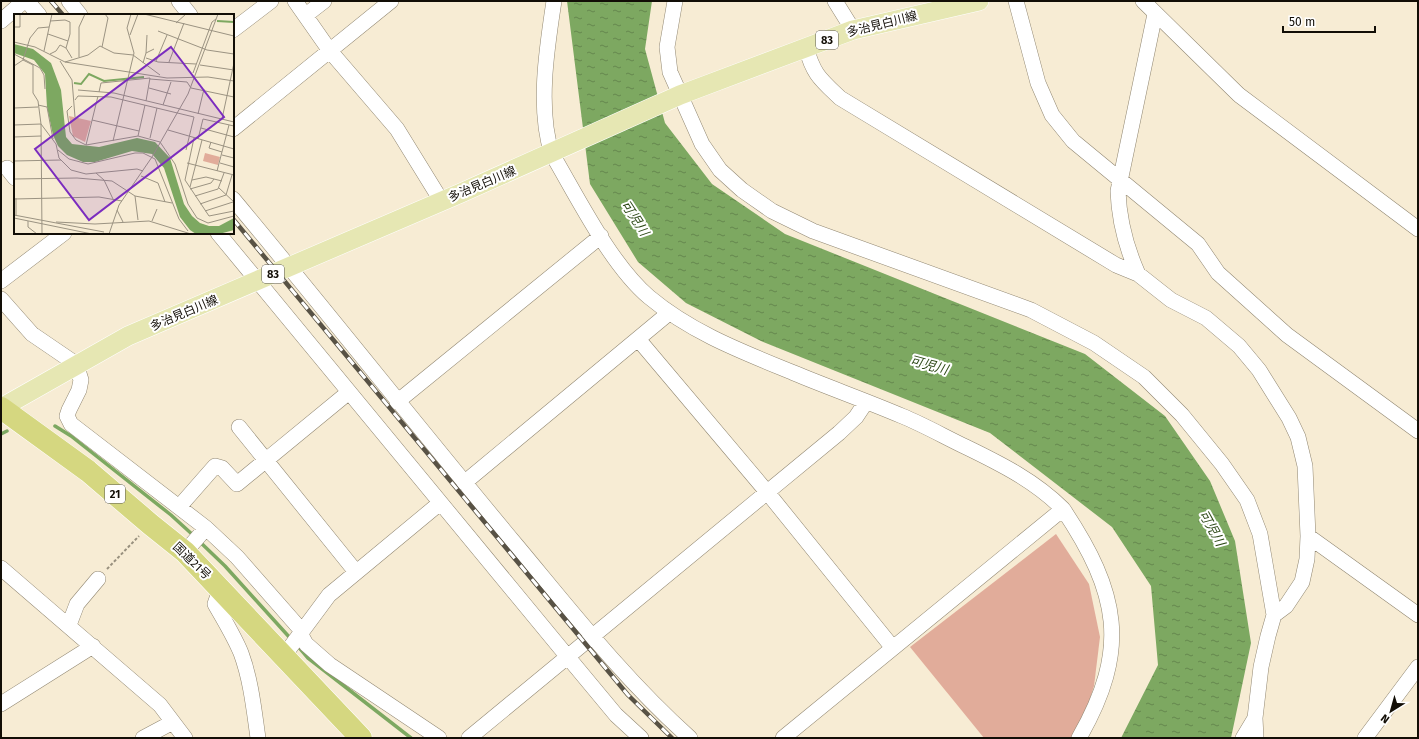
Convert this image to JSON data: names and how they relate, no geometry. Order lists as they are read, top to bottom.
{
  "streets": {
    "highway": ["21", "国道21号"],
    "main road": ["多治見白川線", "83"]
  },
  "crossings": [
    ["多治見白川線", "国道21号"]
  ],
  "water": ["可児川"],
  "scale_bar": "50 m",
  "north": "bottom left"
}
